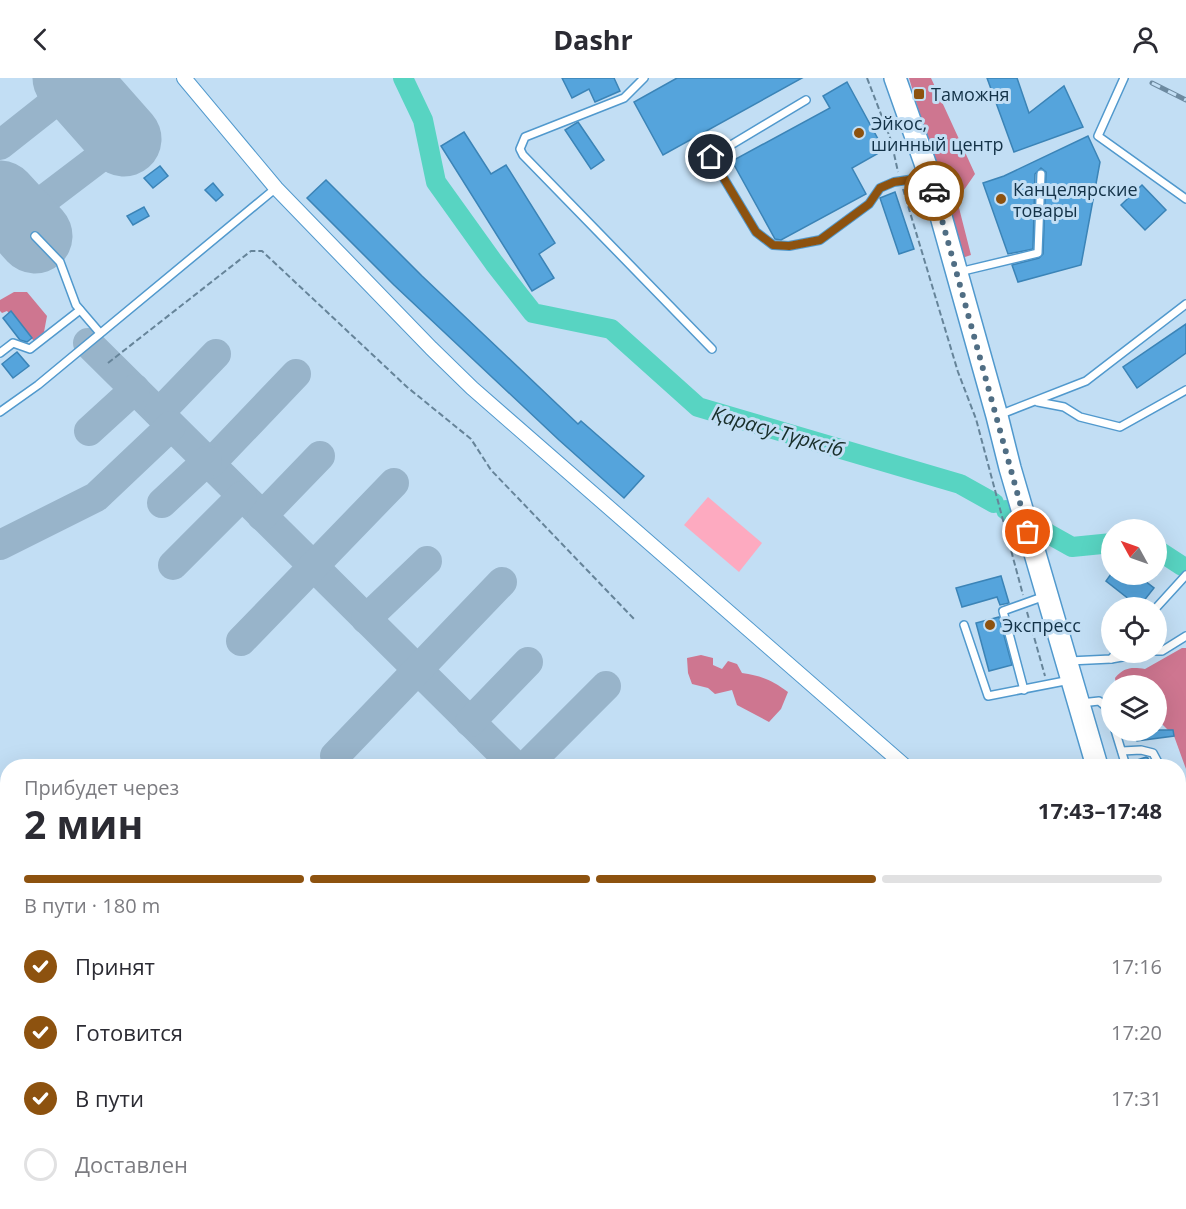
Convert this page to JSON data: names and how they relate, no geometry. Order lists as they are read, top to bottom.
{
  "water": ["Қарасу-Түрксіб"],
  "places": {
    "transit": ["Таможня"],
    "other": ["Эйкос, шинный центр", "Канцелярские товары", "Экспресс"]
  },
  "north": "top left",
  "page": {
    "header": "Dashr",
    "heading": ["2 мин", "Прибудет через", "17:43–17:48"],
    "bar": "В пути · 180 m",
    "list": [
      ["Принят", "17:16"],
      ["Готовится", "17:20"],
      ["В пути", "17:31"],
      "Доставлен"
    ]
  }
}
